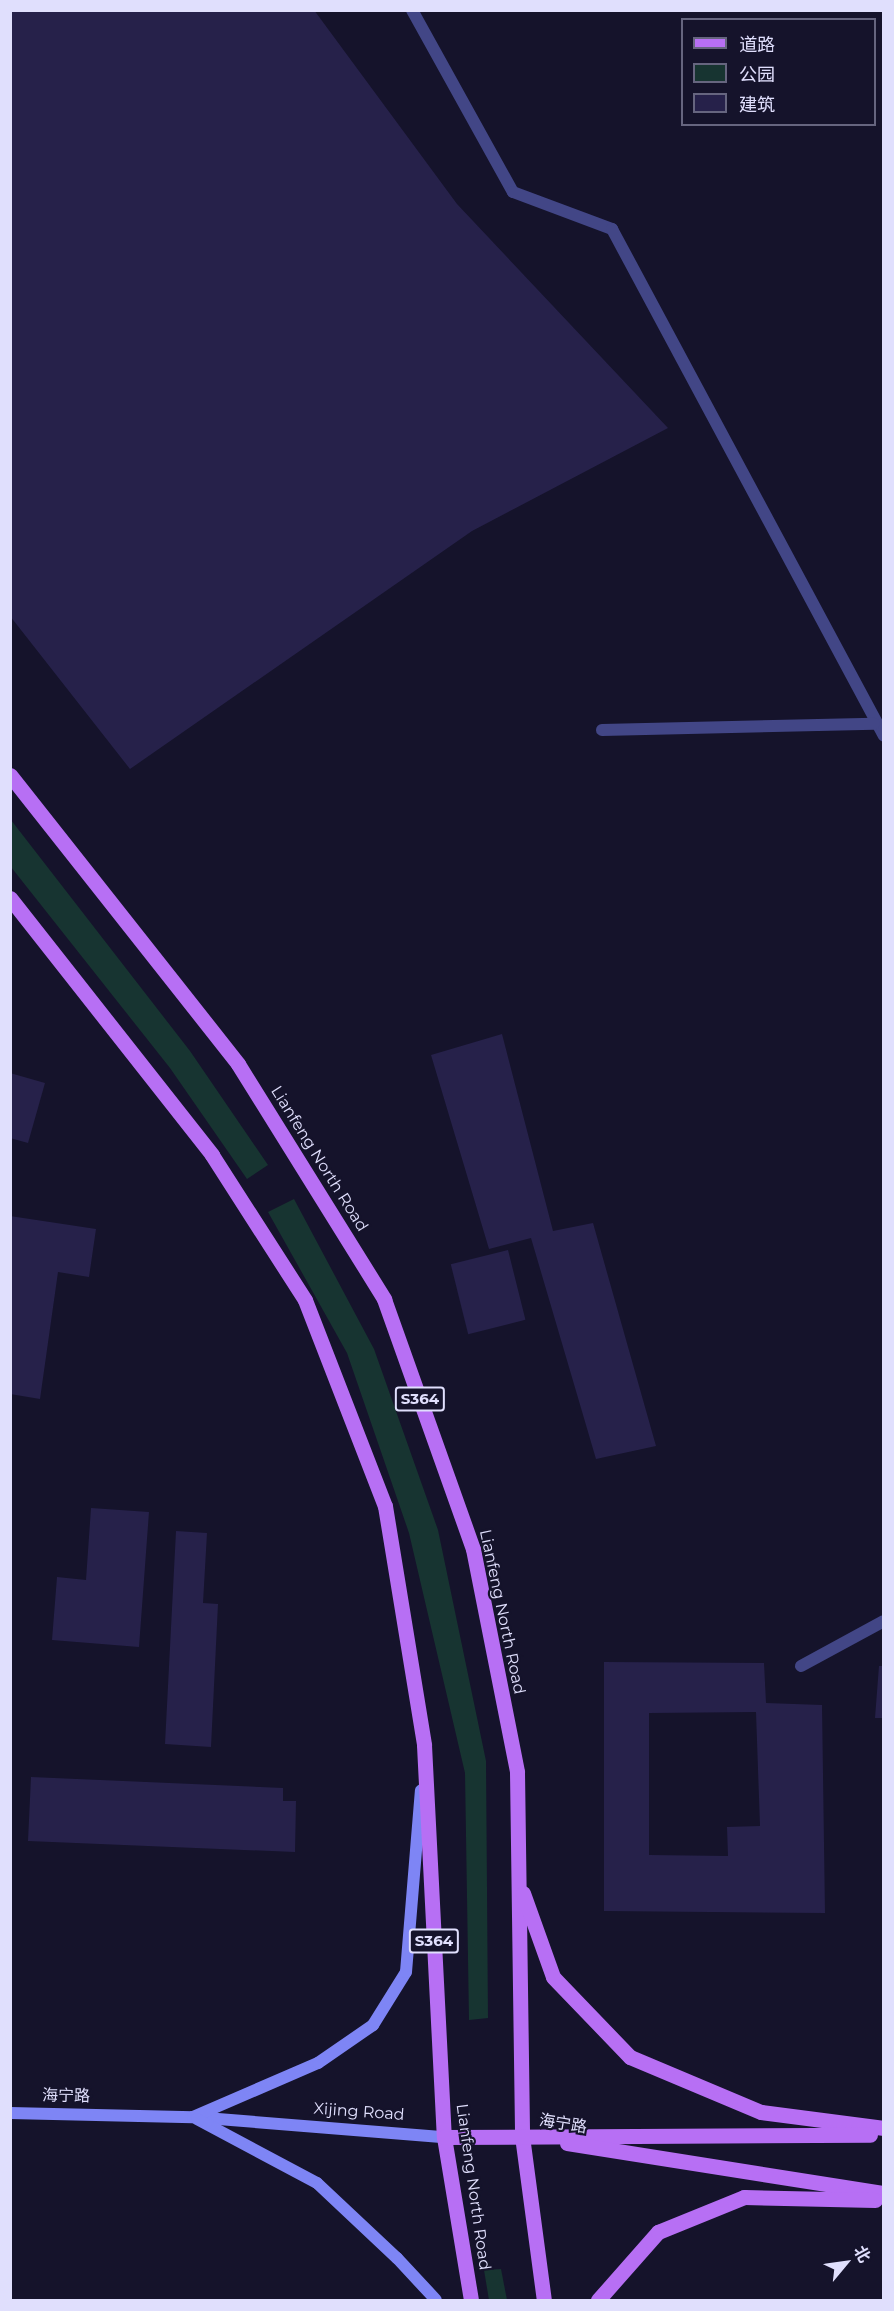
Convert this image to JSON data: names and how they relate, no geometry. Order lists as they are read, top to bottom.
{
  "streets": {
    "main road": [
      "Lianfeng North Road",
      "S364",
      "海宁路",
      "Xijing Road"
    ]
  },
  "crossings": [
    ["Lianfeng North Road", "海宁路"],
    ["Lianfeng North Road", "Xijing Road"],
    ["海宁路", "Xijing Road"]
  ],
  "legend": ["道路", "公园", "建筑"],
  "north": "top right"
}
